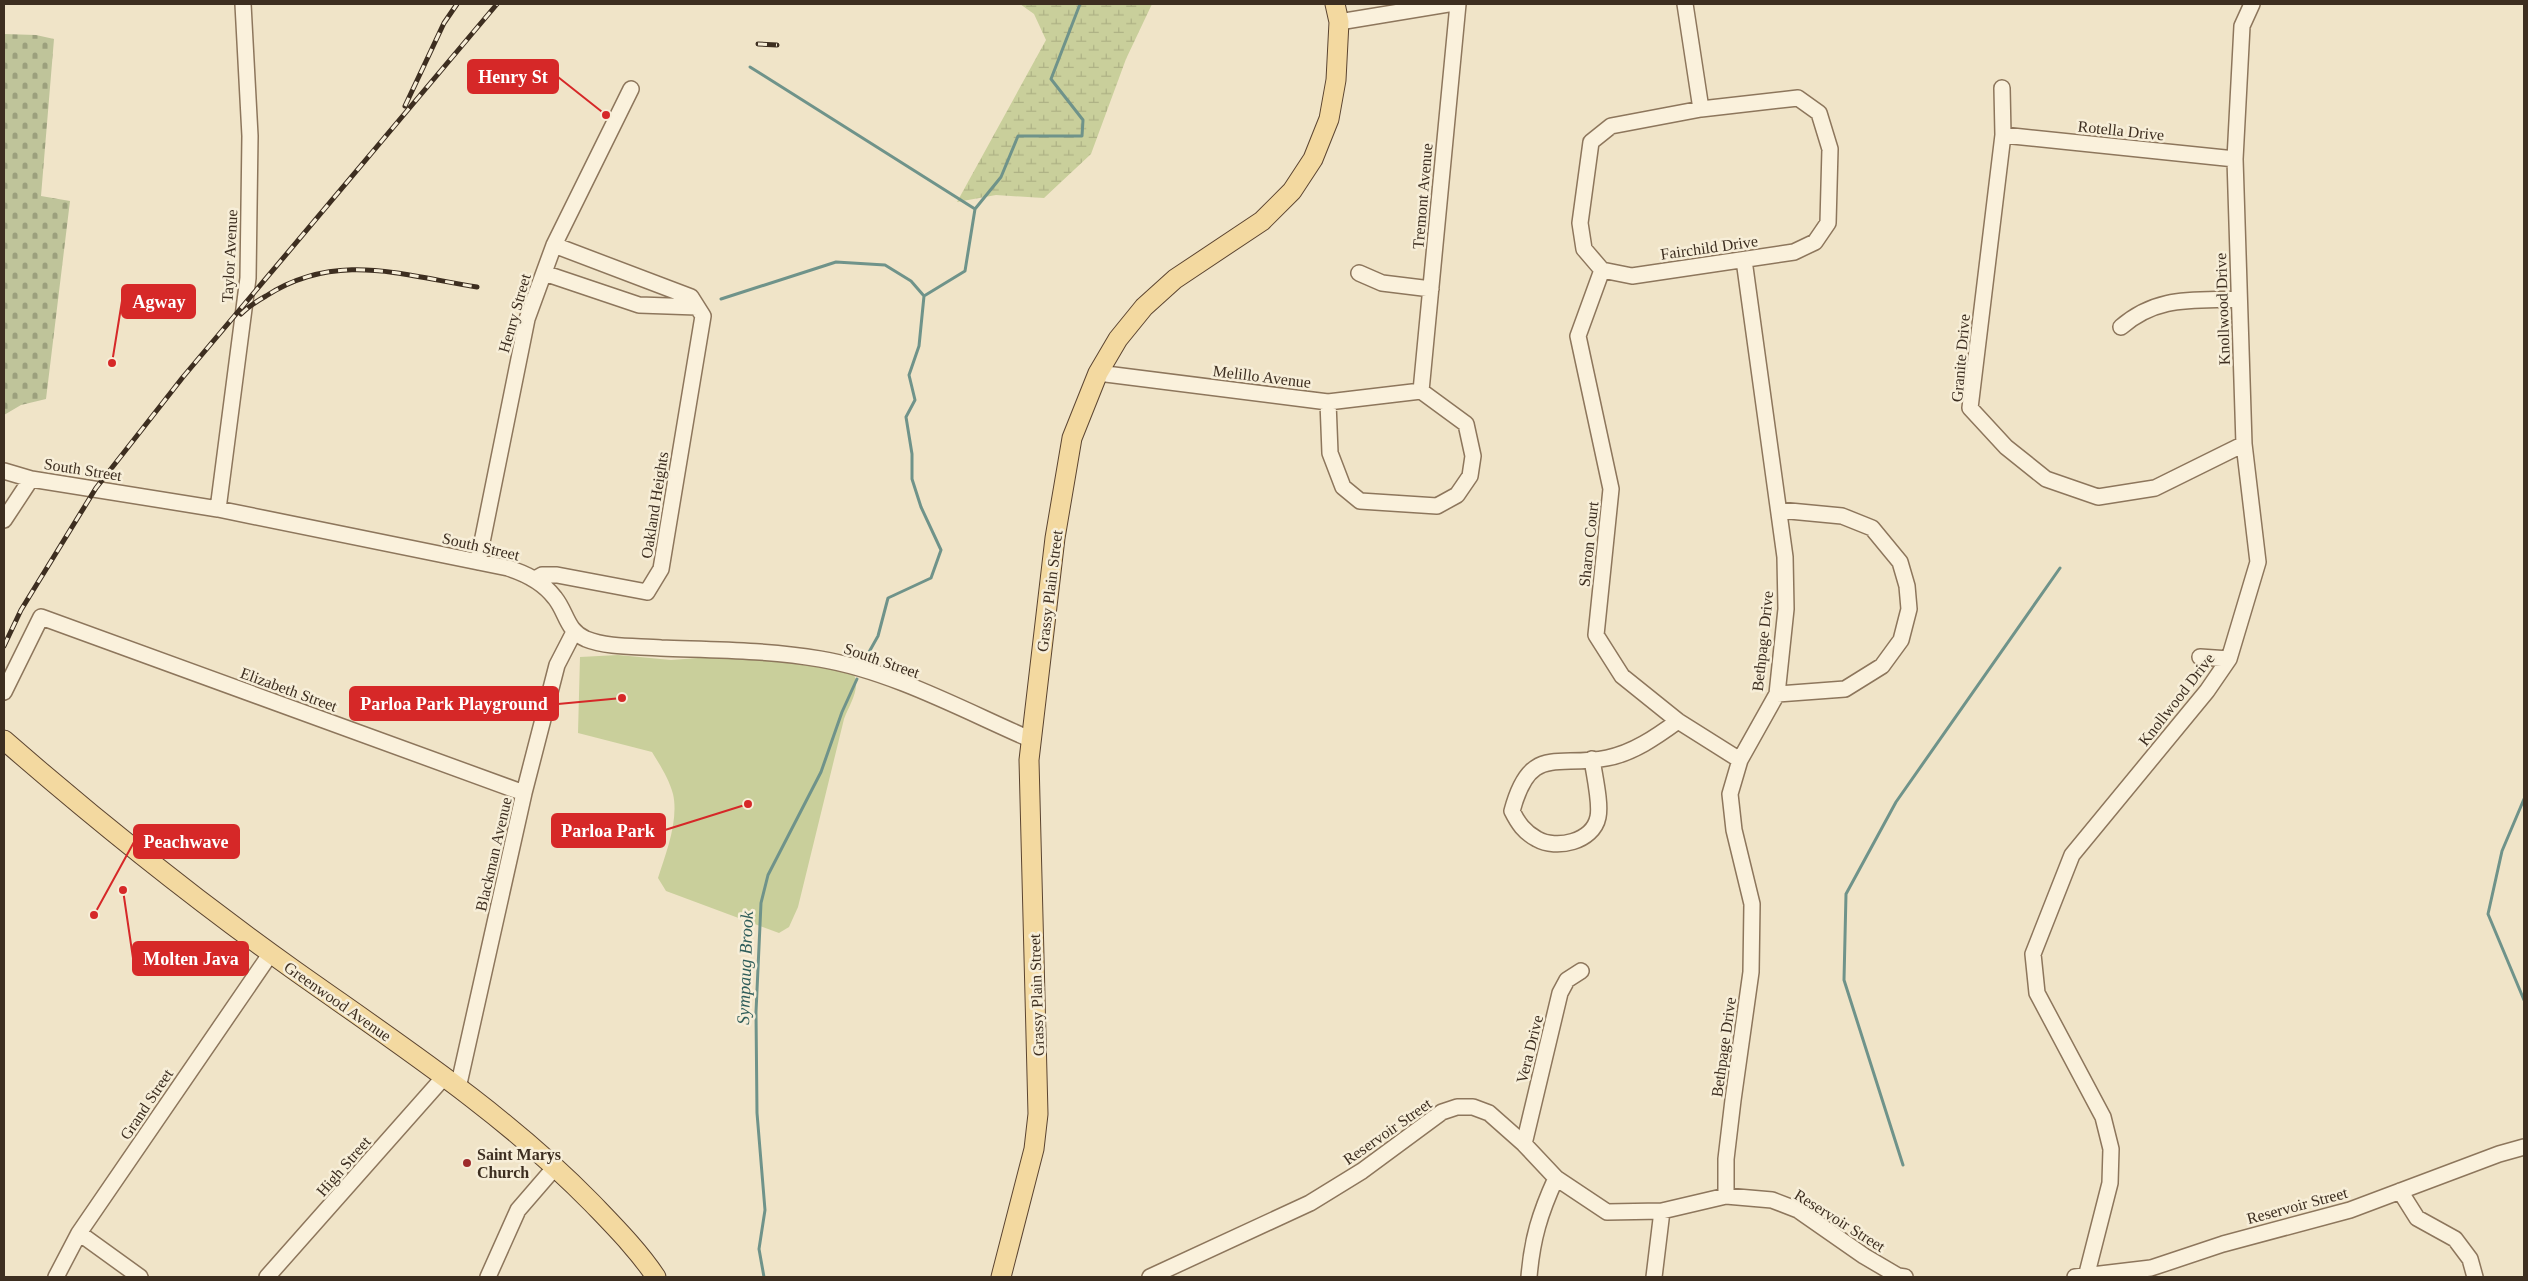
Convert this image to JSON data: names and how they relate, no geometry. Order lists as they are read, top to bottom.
{
  "streets": {
    "main road": ["Grassy Plain Street", "Greenwood Avenue"],
    "street": [
      "Rotella Drive",
      "Tremont Avenue",
      "Fairchild Drive",
      "Taylor Avenue",
      "Knollwood Drive",
      "Henry Street",
      "Granite Drive",
      "Melillo Avenue",
      "South Street",
      "Oakland Heights",
      "Sharon Court",
      "Bethpage Drive",
      "Elizabeth Street",
      "Blackman Avenue",
      "Vera Drive",
      "Grand Street",
      "Reservoir Street",
      "High Street"
    ]
  },
  "crossings": [
    ["Rotella Drive", "Knollwood Drive"],
    ["Rotella Drive", "Granite Drive"],
    ["Tremont Avenue", "Melillo Avenue"],
    ["Fairchild Drive", "Sharon Court"],
    ["Fairchild Drive", "Bethpage Drive"],
    ["Taylor Avenue", "South Street"],
    ["Knollwood Drive", "Granite Drive"],
    ["Knollwood Drive", "Reservoir Street"],
    ["Henry Street", "South Street"],
    ["Melillo Avenue", "Grassy Plain Street"],
    ["South Street", "Oakland Heights"],
    ["South Street", "Grassy Plain Street"],
    ["South Street", "Blackman Avenue"],
    ["Sharon Court", "Bethpage Drive"],
    ["Bethpage Drive", "Reservoir Street"],
    ["Elizabeth Street", "Blackman Avenue"],
    ["Blackman Avenue", "Greenwood Avenue"],
    ["Blackman Avenue", "High Street"],
    ["Greenwood Avenue", "Grand Street"],
    ["Greenwood Avenue", "High Street"],
    ["Vera Drive", "Reservoir Street"]
  ],
  "water": ["Sympaug Brook"],
  "places": [
    "Henry St",
    "Agway",
    "Parloa Park Playground",
    "Parloa Park",
    "Molten Java",
    "Peachwave",
    "Saint Marys Church"
  ]
}
